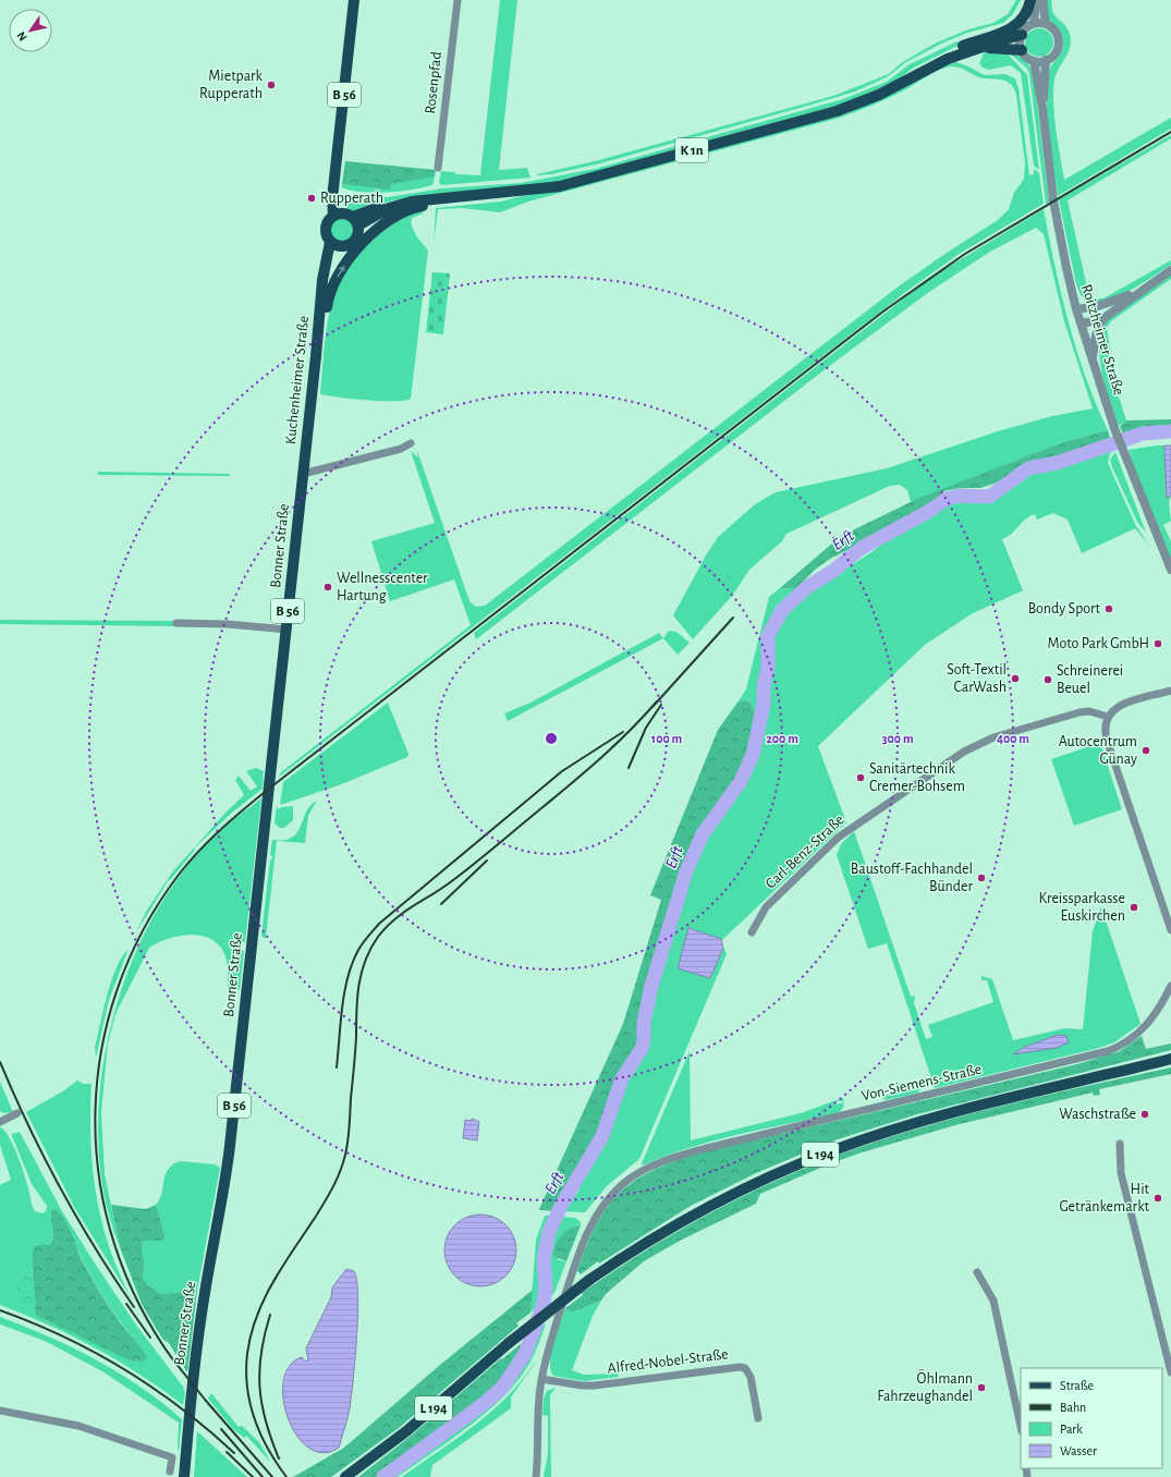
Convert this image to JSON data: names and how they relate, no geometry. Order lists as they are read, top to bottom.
{
  "streets": {
    "main road": [
      "B 56",
      "K 1n",
      "Kuchenheimer Straße",
      "Bonner Straße",
      "L 194"
    ],
    "street": [
      "Rosenpfad",
      "Roitzheimer Straße",
      "Carl-Benz-Straße",
      "Von-Siemens-Straße",
      "Alfred-Nobel-Straße"
    ]
  },
  "crossings": [
    ["B 56", "K 1n"],
    ["B 56", "Kuchenheimer Straße"],
    ["K 1n", "Roitzheimer Straße"],
    ["K 1n", "Kuchenheimer Straße"],
    ["Kuchenheimer Straße", "Bonner Straße"],
    ["Von-Siemens-Straße", "Alfred-Nobel-Straße"]
  ],
  "water": ["Erft"],
  "places": [
    "Mietpark Rupperath",
    "Rupperath",
    "Wellnesscenter Hartung",
    "Bondy Sport",
    "Moto Park GmbH",
    "Soft-Textil CarWash",
    "Schreinerei Beuel",
    "Autocentrum Günay",
    "Sanitärtechnik Cremer-Bohsem",
    "Baustoff-Fachhandel Bünder",
    "Kreissparkasse Euskirchen",
    "Waschstraße",
    "Hit Getränkemarkt",
    "Öhlmann Fahrzeughandel"
  ],
  "legend": [
    "Straße",
    "Bahn",
    "Park",
    "Wasser"
  ],
  "north": "bottom left",
  "rings": [
    "100 m",
    "200 m",
    "300 m",
    "400 m"
  ]
}
